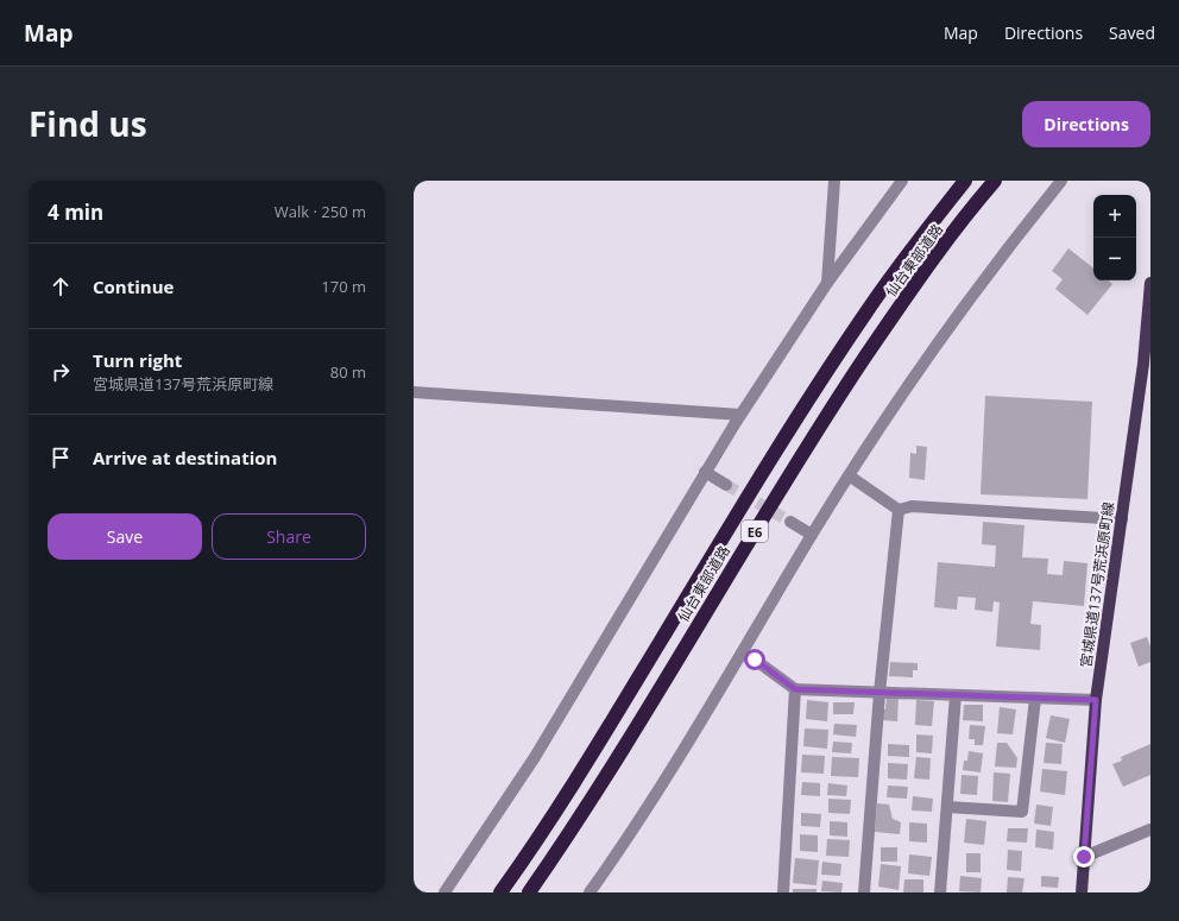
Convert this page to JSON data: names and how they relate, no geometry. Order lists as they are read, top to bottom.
{
  "streets": {
    "highway": ["仙台東部道路", "E6"],
    "main road": ["宮城県道137号荒浜原町線"]
  },
  "page": {
    "header": "Map",
    "nav": ["Map", "Directions", "Saved"],
    "title": "Find us",
    "buttons": [
      "Directions",
      ["Save", "Share"]
    ],
    "heading": ["4 min", "Walk · 250 m"],
    "map_buttons": ["+", "−"],
    "list": [
      ["Continue", "170 m"],
      ["Turn right", "宮城県道137号荒浜原町線", "80 m"],
      "Arrive at destination"
    ]
  }
}
